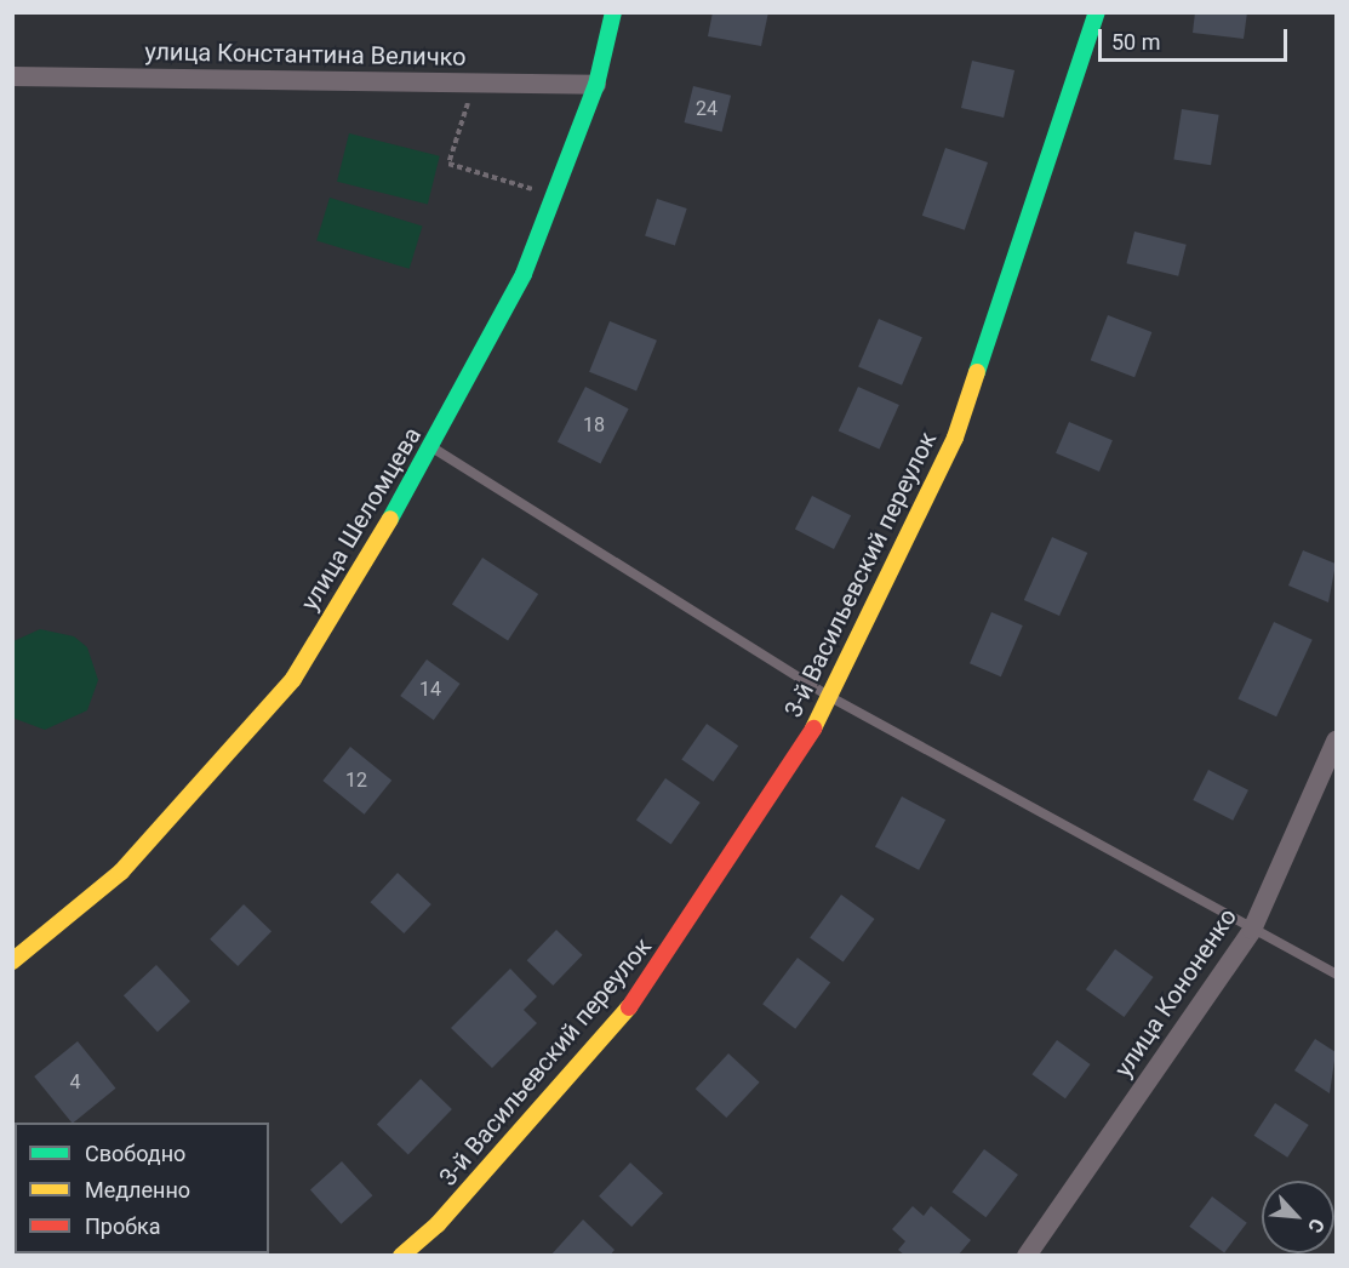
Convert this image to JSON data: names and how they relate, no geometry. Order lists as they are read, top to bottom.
{
  "streets": {
    "street": [
      "улица Константина Величко",
      "улица Шеломцева",
      "3-й Васильевский переулок",
      "улица Кононенко"
    ]
  },
  "crossings": [
    ["улица Константина Величко", "улица Шеломцева"]
  ],
  "house_numbers": [
    "24",
    "18",
    "14",
    "12",
    "4"
  ],
  "legend": ["Свободно", "Медленно", "Пробка"],
  "scale_bar": "50 m",
  "north": "bottom right"
}
